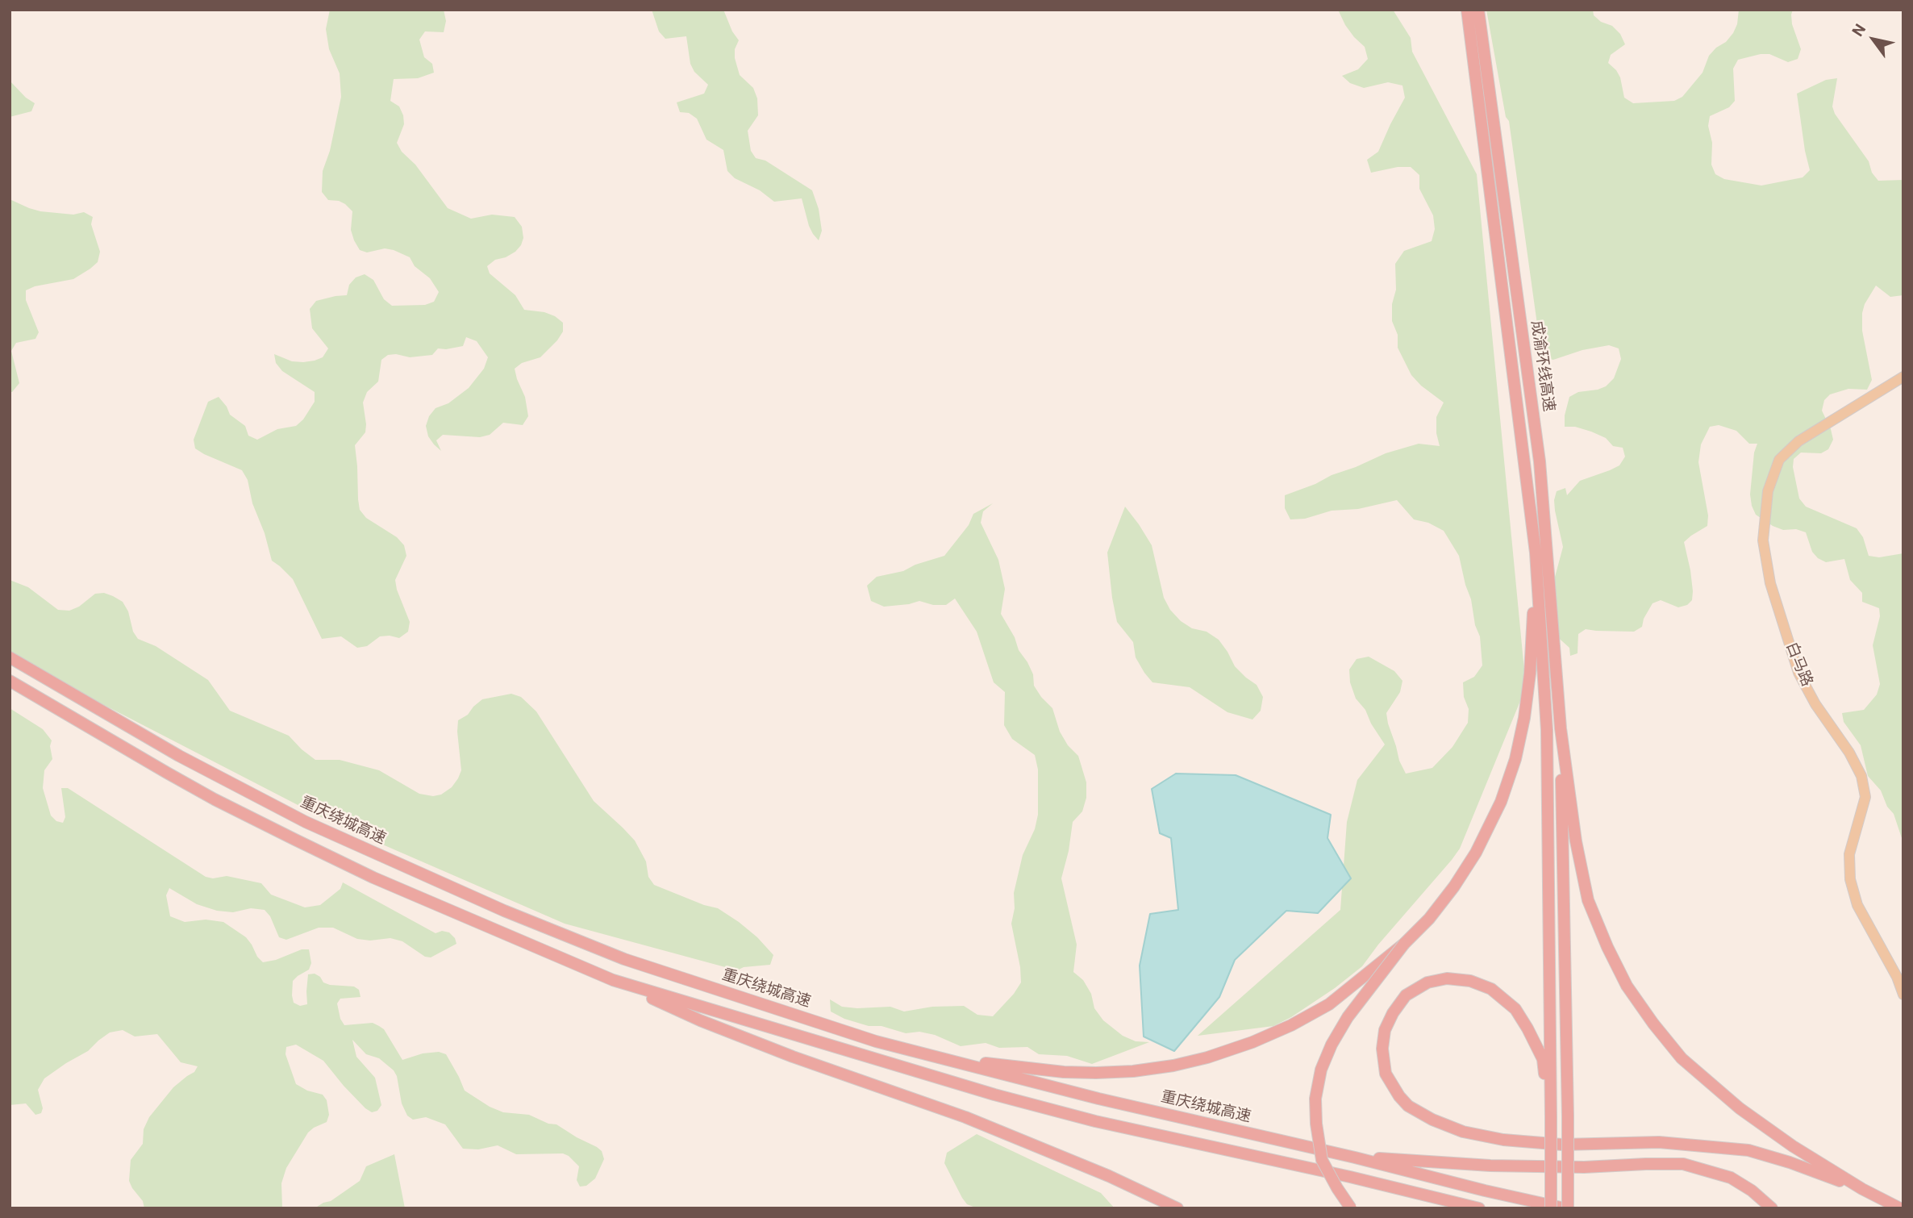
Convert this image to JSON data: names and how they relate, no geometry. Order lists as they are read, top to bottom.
{
  "streets": {
    "highway": ["成渝环线高速", "重庆绕城高速"],
    "main road": ["白马路"]
  },
  "north": "top left"
}
